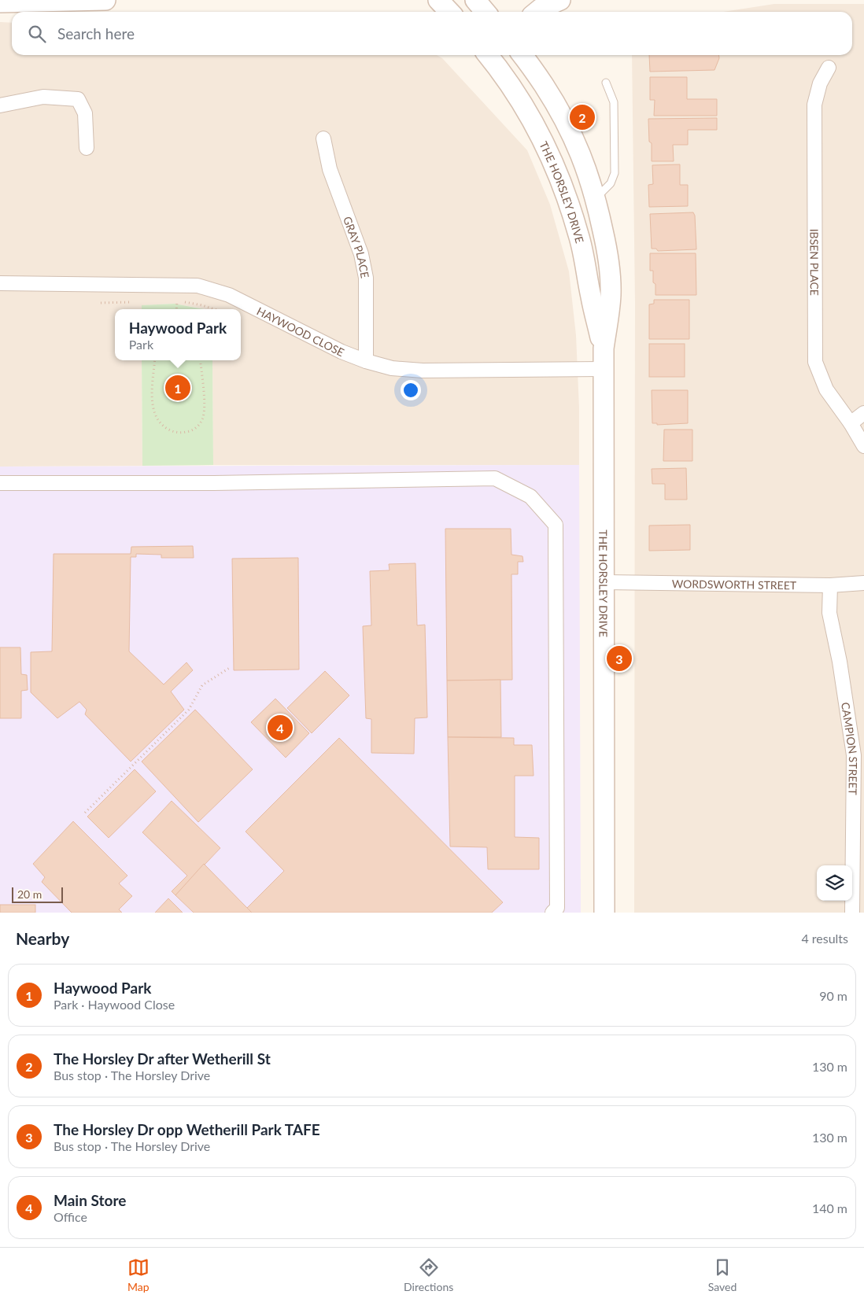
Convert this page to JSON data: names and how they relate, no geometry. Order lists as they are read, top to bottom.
{
  "streets": {
    "main road": ["THE HORSLEY DRIVE"],
    "street": [
      "GRAY PLACE",
      "IBSEN PLACE",
      "HAYWOOD CLOSE",
      "WORDSWORTH STREET",
      "CAMPION STREET"
    ]
  },
  "crossings": [
    ["THE HORSLEY DRIVE", "HAYWOOD CLOSE"],
    ["THE HORSLEY DRIVE", "WORDSWORTH STREET"],
    ["GRAY PLACE", "HAYWOOD CLOSE"],
    ["WORDSWORTH STREET", "CAMPION STREET"]
  ],
  "scale_bar": "20 m",
  "page": {
    "search": "Search here",
    "pins": [
      "2",
      "1",
      "3",
      "4"
    ],
    "popup": ["Haywood Park", "Park"],
    "scale": "20 m",
    "heading": ["Nearby", "4 results"],
    "list": [
      {
        "mark": "1",
        "name": "Haywood Park",
        "note": "Park · Haywood Close",
        "value": "90 m"
      },
      {
        "mark": "2",
        "name": "The Horsley Dr after Wetherill St",
        "note": "Bus stop · The Horsley Drive",
        "value": "130 m"
      },
      {
        "mark": "3",
        "name": "The Horsley Dr opp Wetherill Park TAFE",
        "note": "Bus stop · The Horsley Drive",
        "value": "130 m"
      },
      {
        "mark": "4",
        "name": "Main Store",
        "note": "Office",
        "value": "140 m"
      }
    ],
    "nav": ["Map", "Directions", "Saved"]
  }
}
